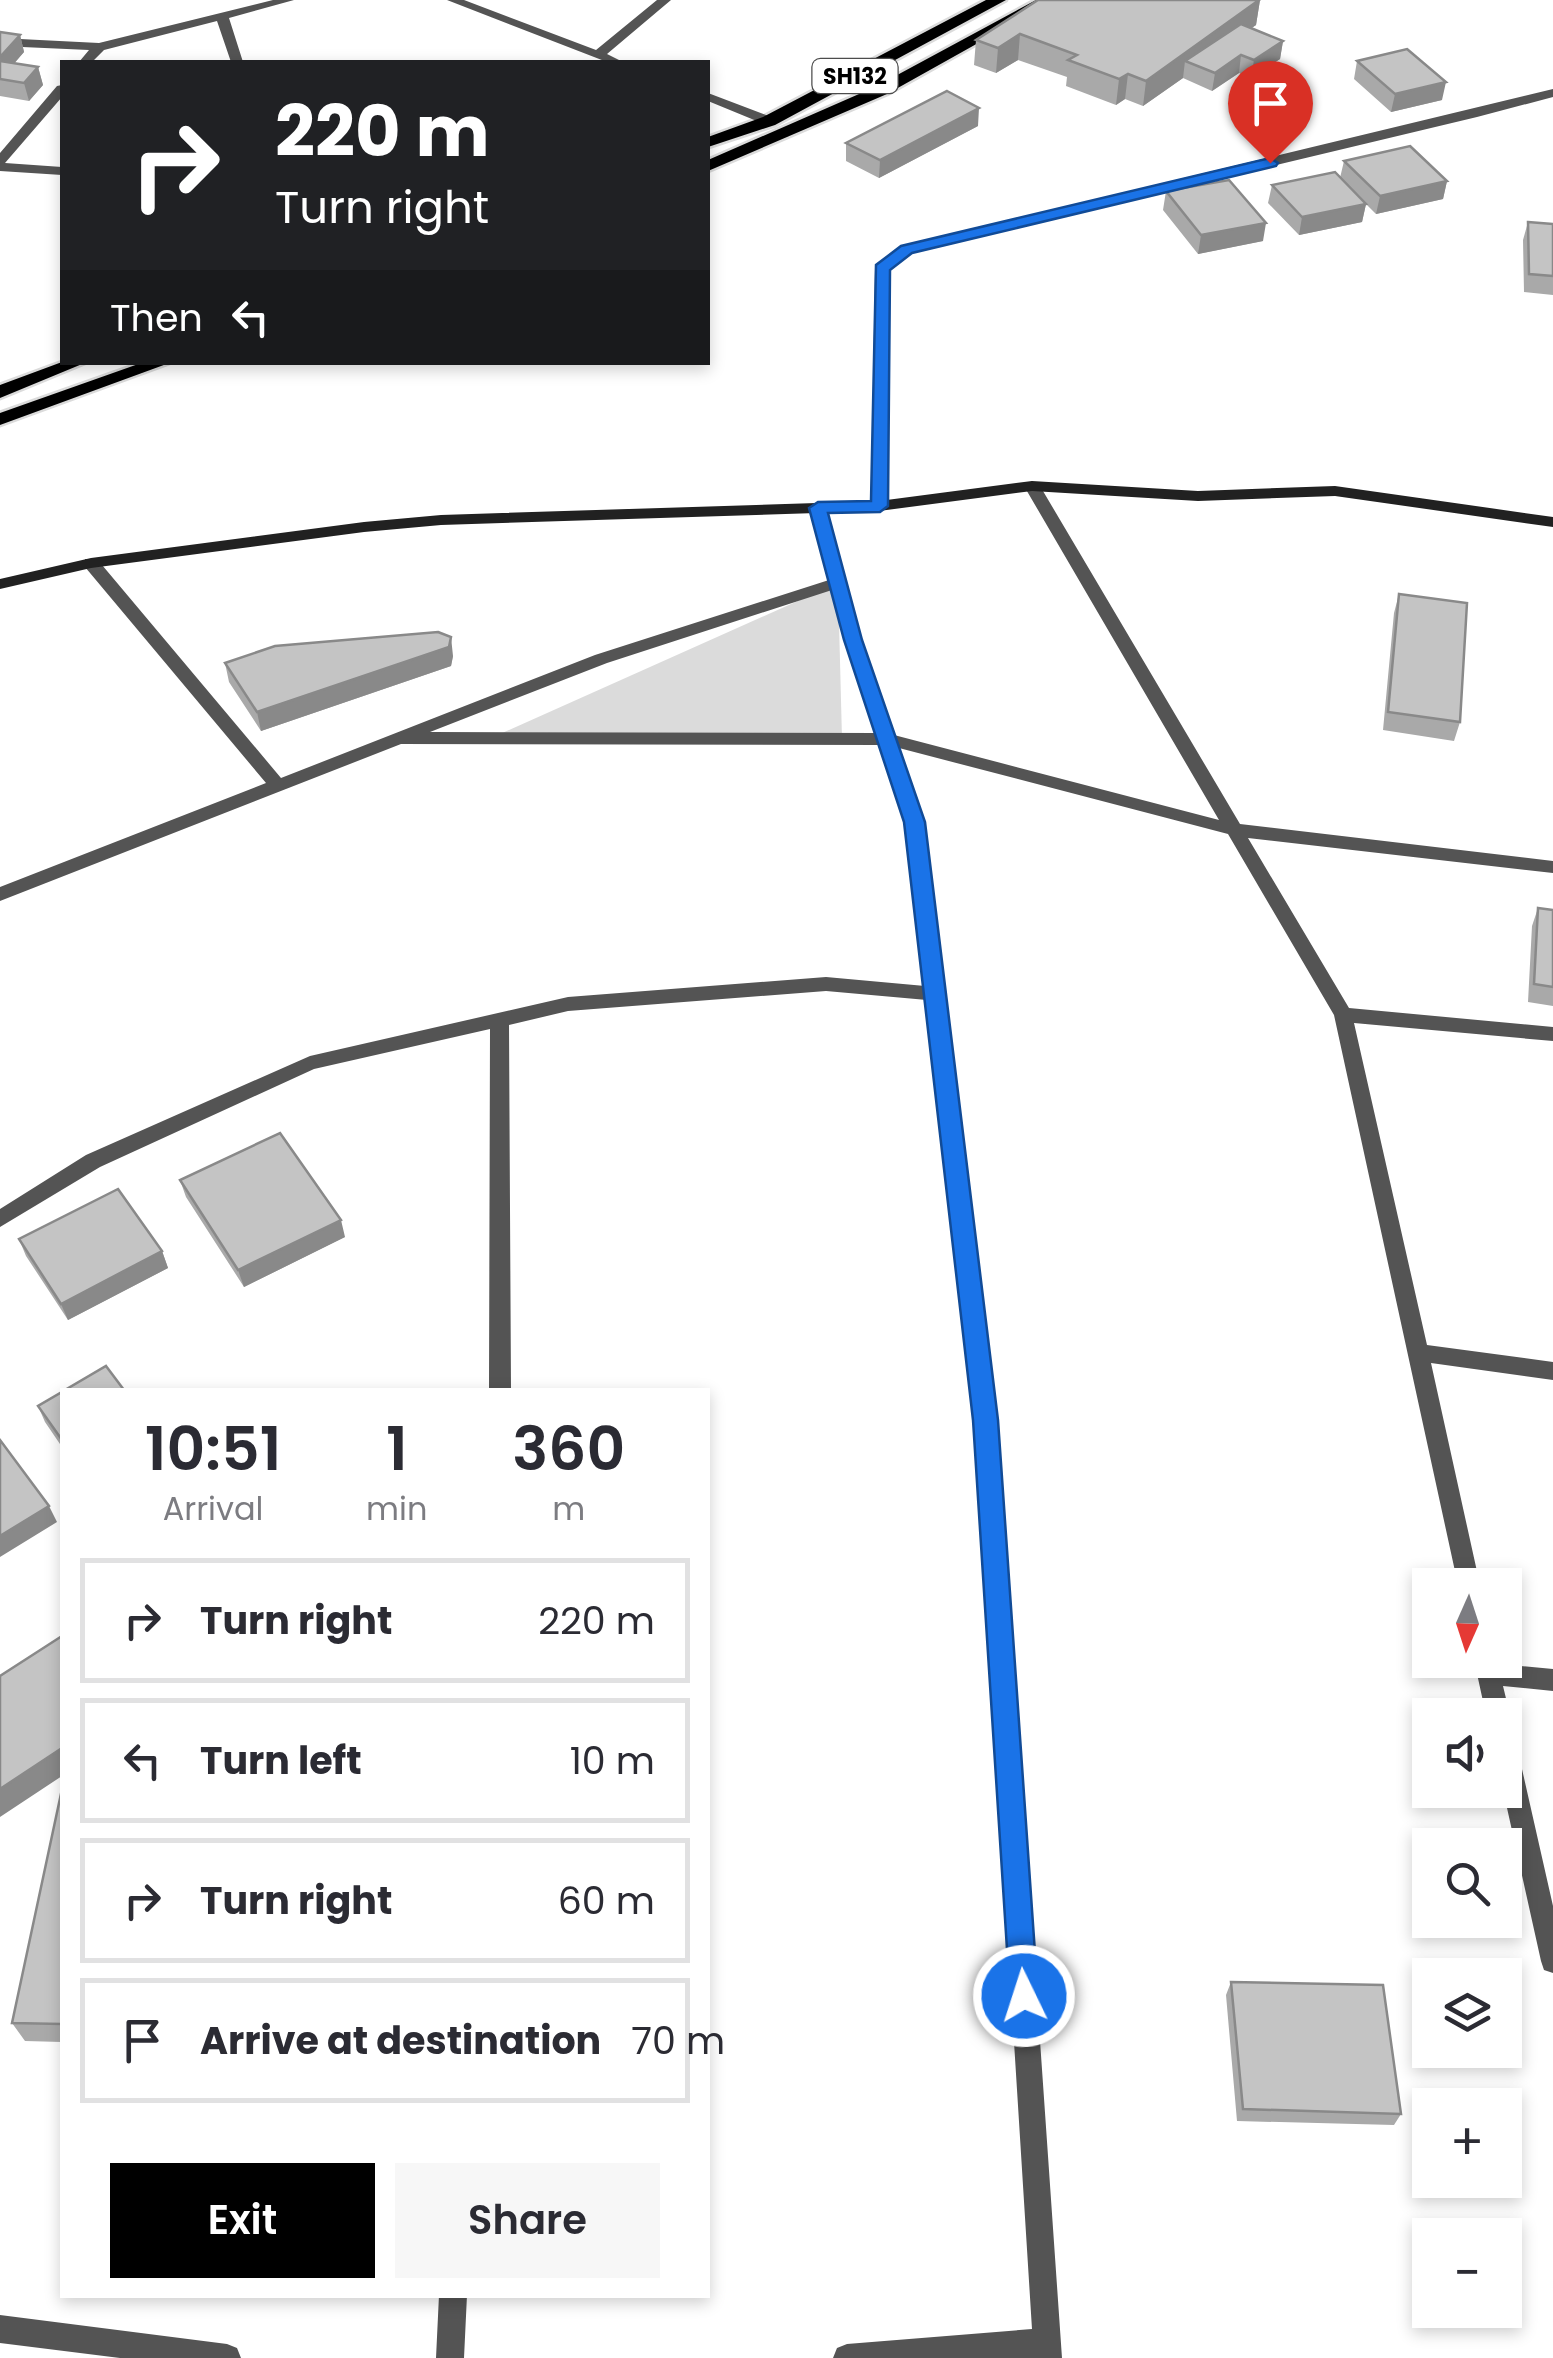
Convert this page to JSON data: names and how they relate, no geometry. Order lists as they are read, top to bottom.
{
  "streets": {
    "main road": ["SH132"]
  },
  "north": "bottom",
  "page": {
    "turn": ["220 m", "Turn right"],
    "then": "Then",
    "eta": [
      "10:51",
      "Arrival",
      "1",
      "min",
      "360",
      "m"
    ],
    "list": [
      {
        "name": "Turn right",
        "value": "220 m"
      },
      {
        "name": "Turn left",
        "value": "10 m"
      },
      {
        "name": "Turn right",
        "value": "60 m"
      },
      {
        "name": "Arrive at destination",
        "value": "70 m"
      }
    ],
    "map_buttons": ["+", "−"],
    "buttons": ["Exit", "Share"]
  }
}
